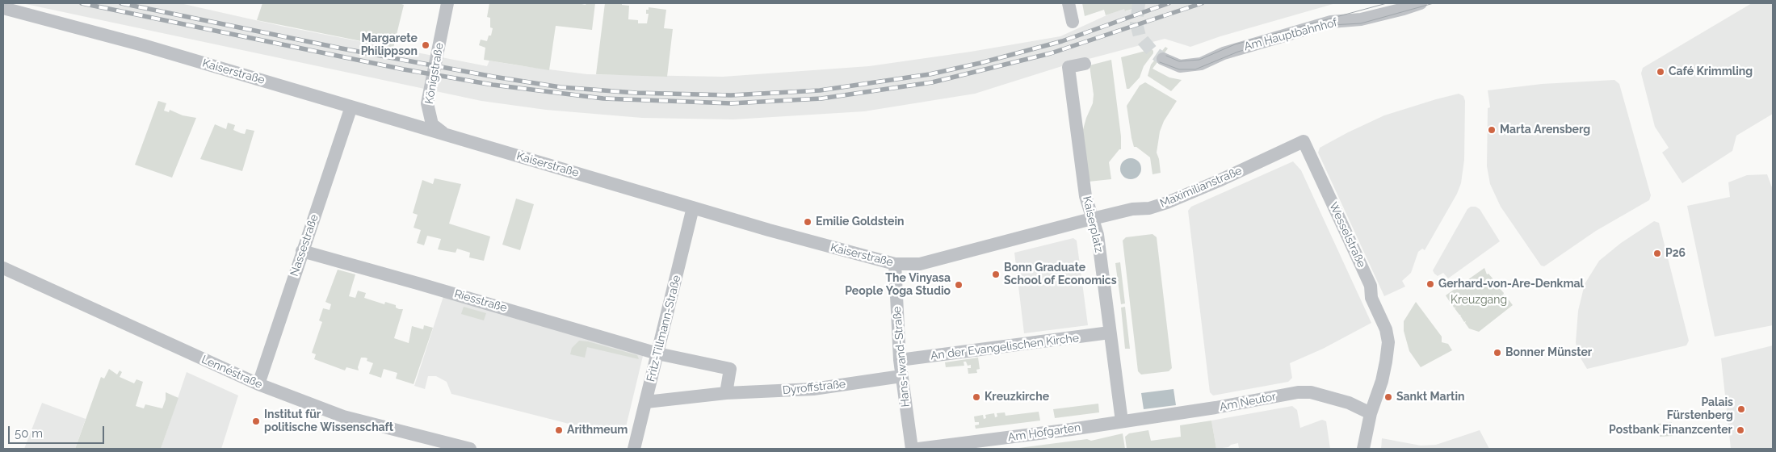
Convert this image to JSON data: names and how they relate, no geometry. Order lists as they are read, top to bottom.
{
  "streets": {
    "street": [
      "Am Hauptbahnhof",
      "Kaiserstraße",
      "Königstraße",
      "Maximilianstraße",
      "Kaiserplatz",
      "Wesselstraße",
      "Nassestraße",
      "Riesstraße",
      "Fritz-Tillmann-Straße",
      "An der Evangelischen Kirche",
      "Hans-Iwand-Straße",
      "Lennéstraße",
      "Dyroffstraße",
      "Am Neutor",
      "Am Hofgarten"
    ]
  },
  "crossings": [
    ["Kaiserstraße", "Königstraße"],
    ["Kaiserstraße", "Maximilianstraße"],
    ["Kaiserstraße", "Kaiserplatz"],
    ["Kaiserstraße", "Nassestraße"],
    ["Kaiserstraße", "Fritz-Tillmann-Straße"],
    ["Kaiserstraße", "Hans-Iwand-Straße"],
    ["Maximilianstraße", "Kaiserplatz"],
    ["Maximilianstraße", "Wesselstraße"],
    ["Kaiserplatz", "An der Evangelischen Kirche"],
    ["Kaiserplatz", "Am Neutor"],
    ["Kaiserplatz", "Am Hofgarten"],
    ["Wesselstraße", "Am Neutor"],
    ["Nassestraße", "Riesstraße"],
    ["Nassestraße", "Lennéstraße"],
    ["Riesstraße", "Fritz-Tillmann-Straße"],
    ["Fritz-Tillmann-Straße", "Dyroffstraße"],
    ["An der Evangelischen Kirche", "Hans-Iwand-Straße"],
    ["Hans-Iwand-Straße", "Dyroffstraße"],
    ["Am Neutor", "Am Hofgarten"]
  ],
  "parks": ["Kreuzgang"],
  "places": [
    "Margarete Philippson",
    "Café Krimmling",
    "Marta Arensberg",
    "Emilie Goldstein",
    "P26",
    "Bonn Graduate School of Economics",
    "Gerhard-von-Are-Denkmal",
    "The Vinyasa People Yoga Studio",
    "Bonner Münster",
    "Kreuzkirche",
    "Sankt Martin",
    "Palais Fürstenberg",
    "Institut für politische Wissenschaft",
    "Arithmeum",
    "Postbank Finanzcenter"
  ],
  "scale_bar": "50 m"
}
